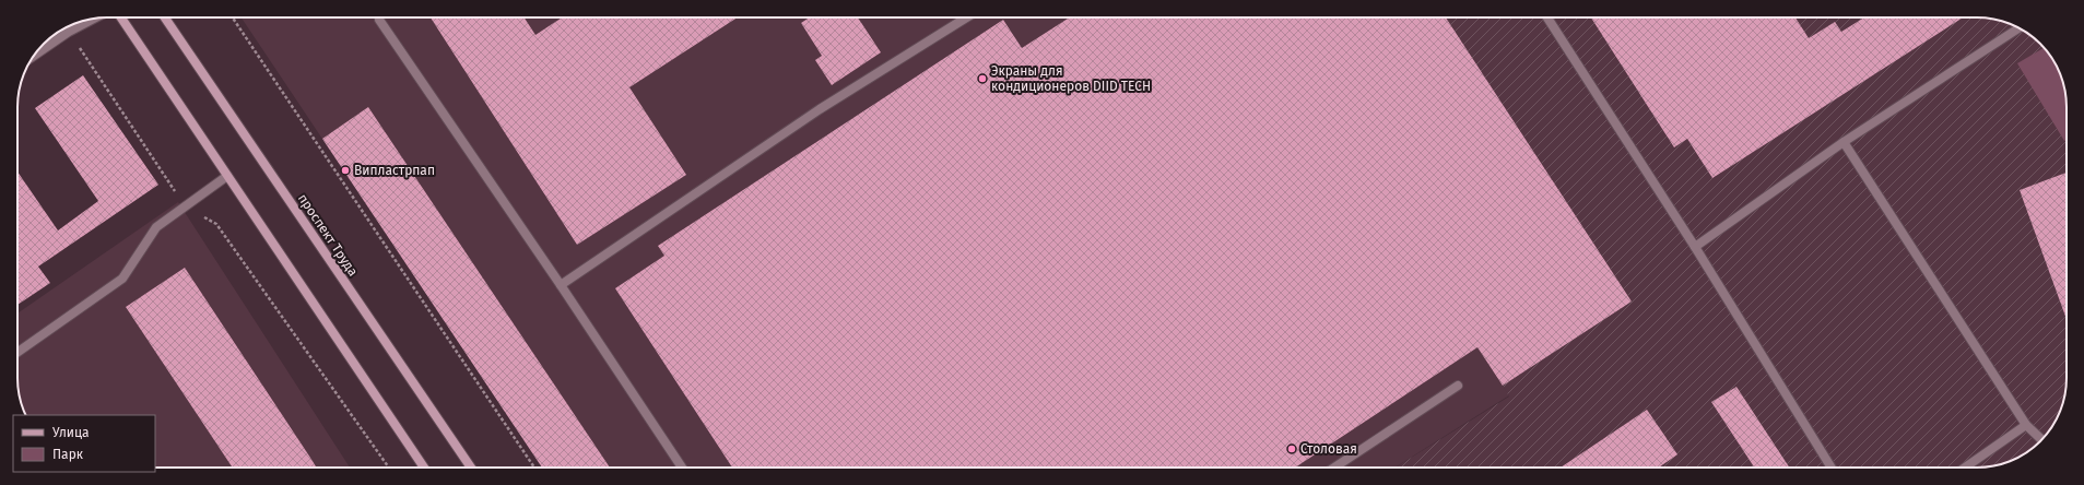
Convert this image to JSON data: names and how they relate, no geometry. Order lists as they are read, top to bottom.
{
  "streets": {
    "main road": ["проспект Труда"]
  },
  "places": ["Экраны для кондиционеров DIID TECH", "Випластрпап", "Столовая"],
  "legend": ["Улица", "Парк"]
}
